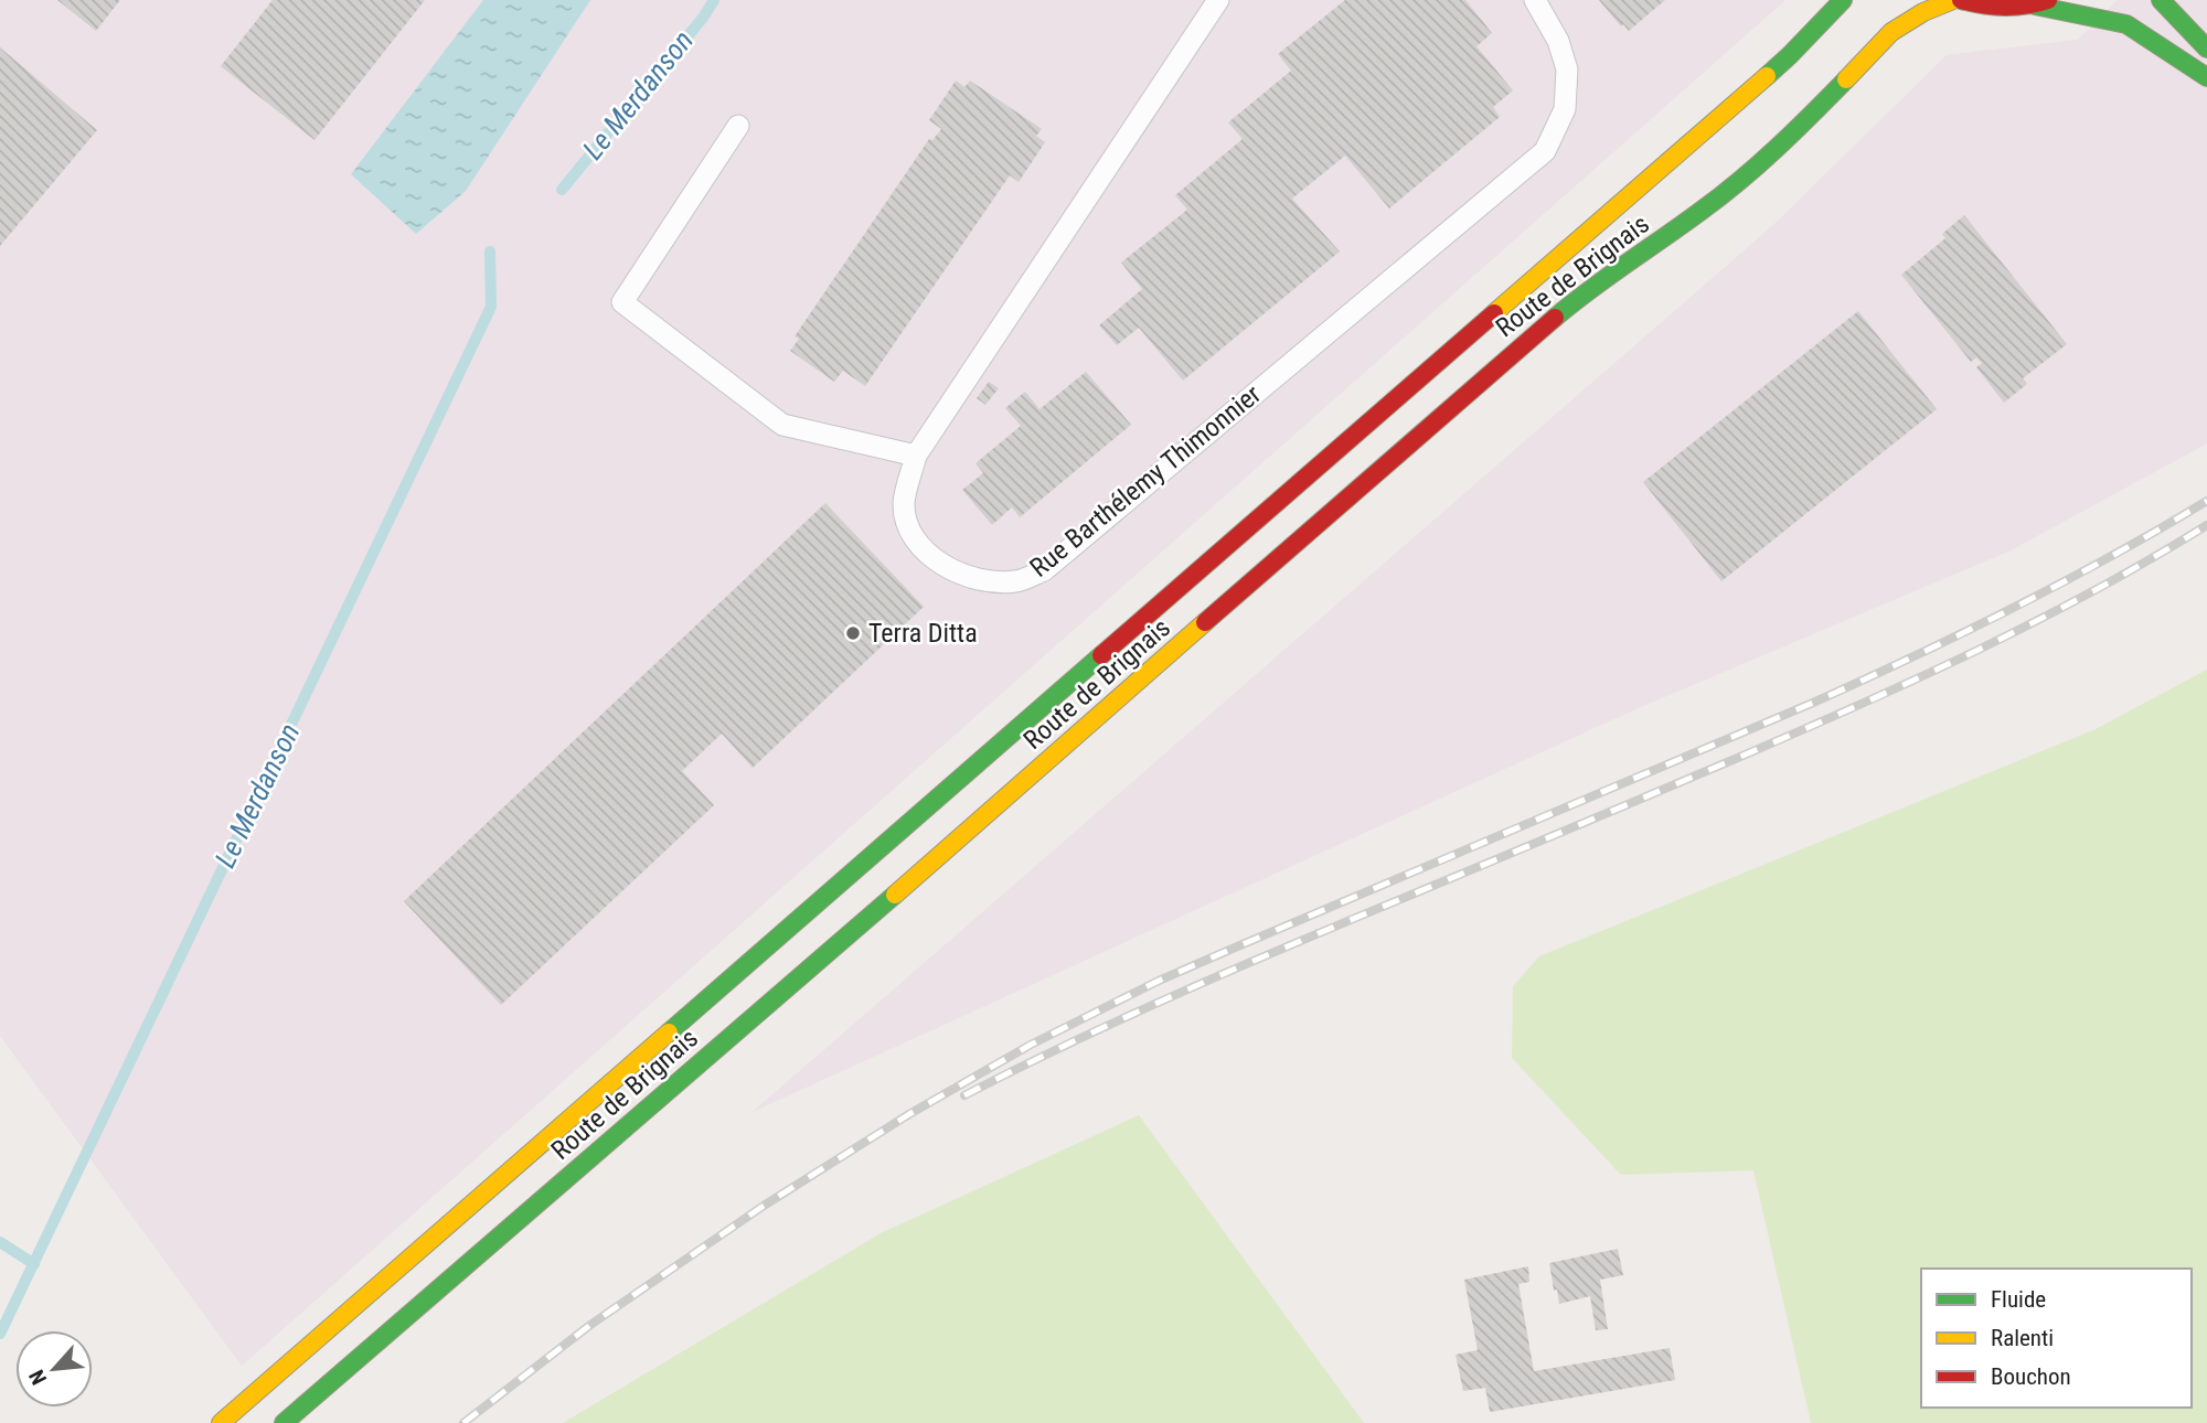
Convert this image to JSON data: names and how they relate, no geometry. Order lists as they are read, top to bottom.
{
  "streets": {
    "main road": ["Route de Brignais"],
    "lane": ["Rue Barthélemy Thimonnier"]
  },
  "water": ["Le Merdanson"],
  "places": ["Terra Ditta"],
  "legend": ["Fluide", "Ralenti", "Bouchon"],
  "north": "bottom left"
}
